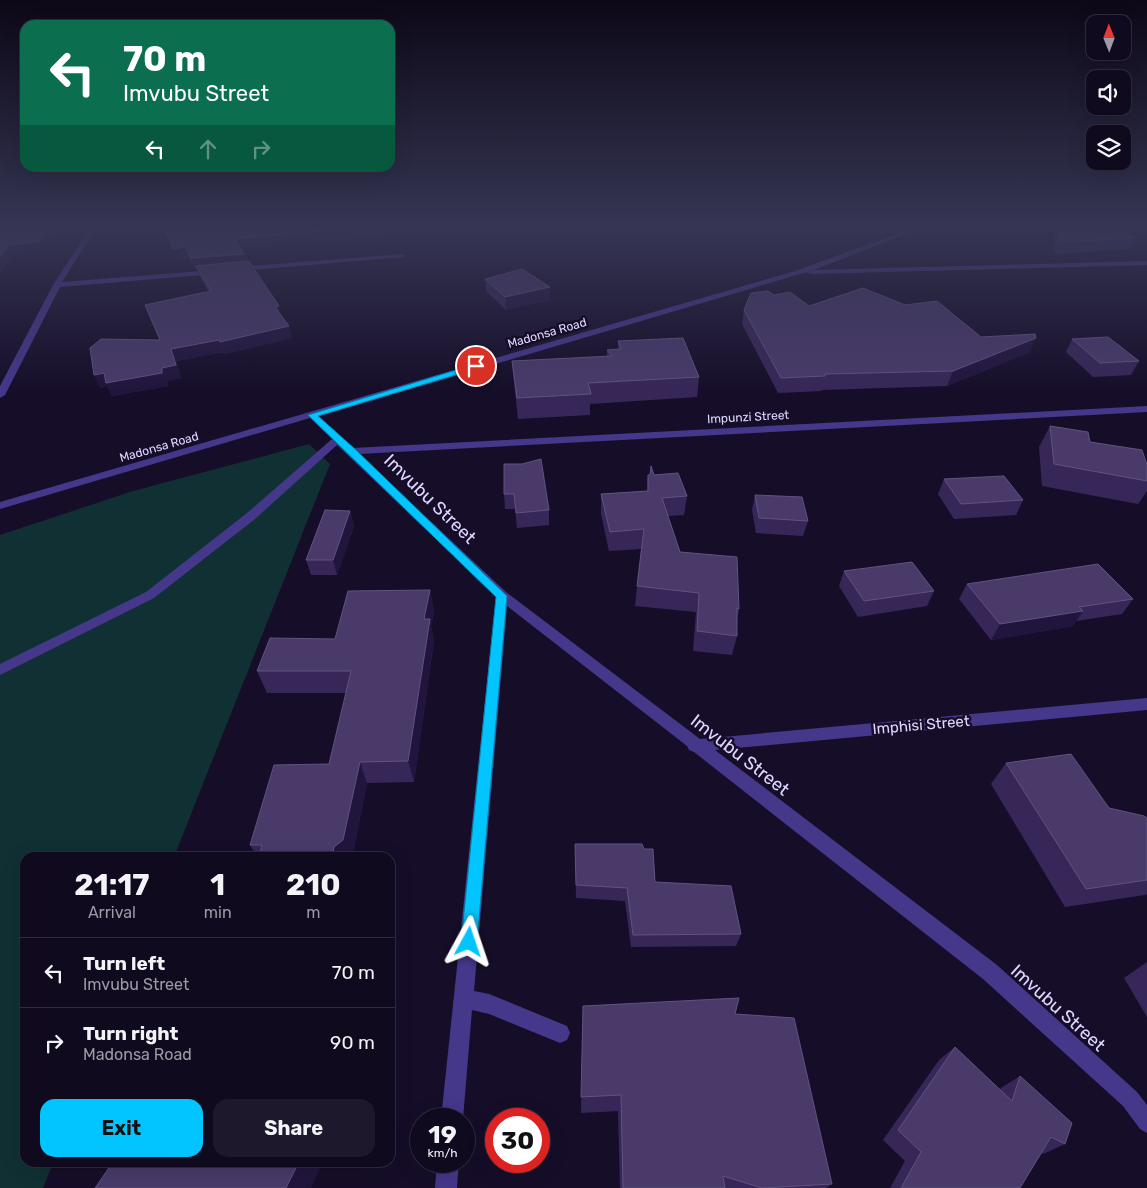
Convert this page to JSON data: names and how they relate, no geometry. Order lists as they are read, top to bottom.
{
  "streets": {
    "street": [
      "Madonsa Road",
      "Impunzi Street",
      "Imvubu Street",
      "Imphisi Street"
    ]
  },
  "crossings": [
    ["Madonsa Road", "Imvubu Street"],
    ["Impunzi Street", "Imvubu Street"],
    ["Imvubu Street", "Imphisi Street"]
  ],
  "north": "top",
  "page": {
    "turn": ["70 m", "Imvubu Street"],
    "eta": [
      "21:17",
      "Arrival",
      "1",
      "min",
      "210",
      "m"
    ],
    "list": [
      {
        "name": "Turn left",
        "note": "Imvubu Street",
        "value": "70 m"
      },
      {
        "name": "Turn right",
        "note": "Madonsa Road",
        "value": "90 m"
      }
    ],
    "buttons": ["Exit", "Share"],
    "speed": "19 km/h",
    "limit": "30"
  }
}
